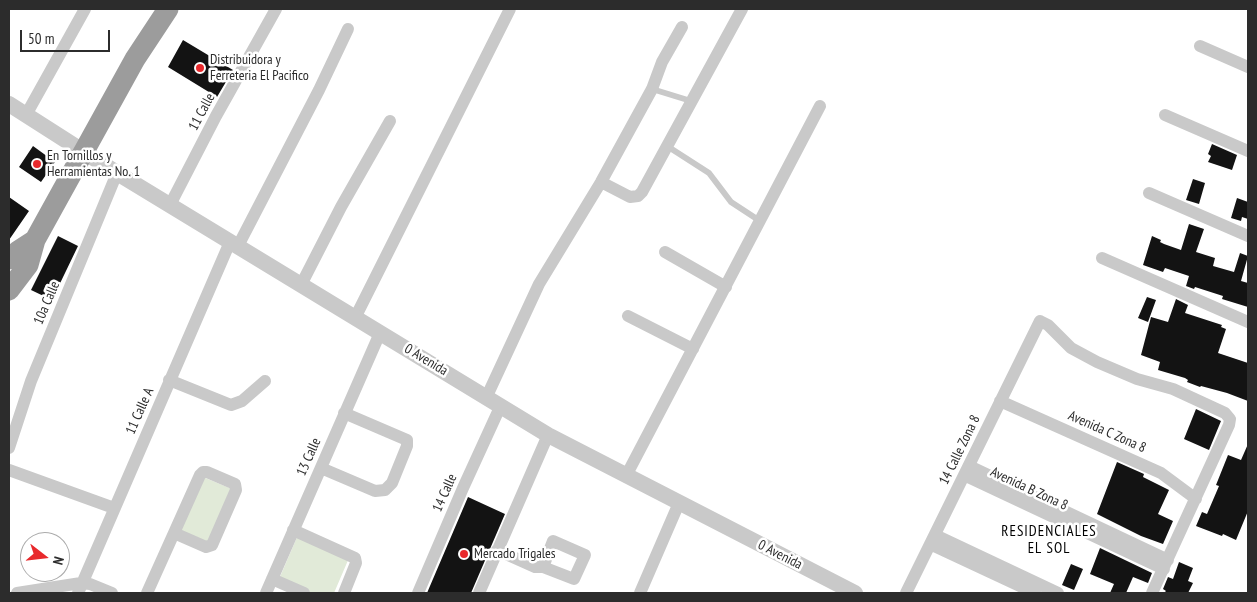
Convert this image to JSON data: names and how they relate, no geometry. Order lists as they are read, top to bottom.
{
  "streets": {
    "street": [
      "11 Calle",
      "10a Calle",
      "0 Avenida",
      "11 Calle A",
      "Avenida C Zona 8",
      "14 Calle Zona 8",
      "13 Calle",
      "Avenida B Zona 8",
      "14 Calle"
    ]
  },
  "crossings": [
    ["11 Calle", "0 Avenida"],
    ["10a Calle", "0 Avenida"],
    ["0 Avenida", "11 Calle A"],
    ["0 Avenida", "13 Calle"],
    ["0 Avenida", "14 Calle"],
    ["Avenida C Zona 8", "14 Calle Zona 8"],
    ["14 Calle Zona 8", "Avenida B Zona 8"]
  ],
  "districts": ["RESIDENCIALES EL SOL"],
  "places": ["Distribuidora y Ferreteria El Pacifico", "En Tornillos y Herramientas No. 1", "Mercado Trigales"],
  "scale_bar": "50 m",
  "north": "right"
}
